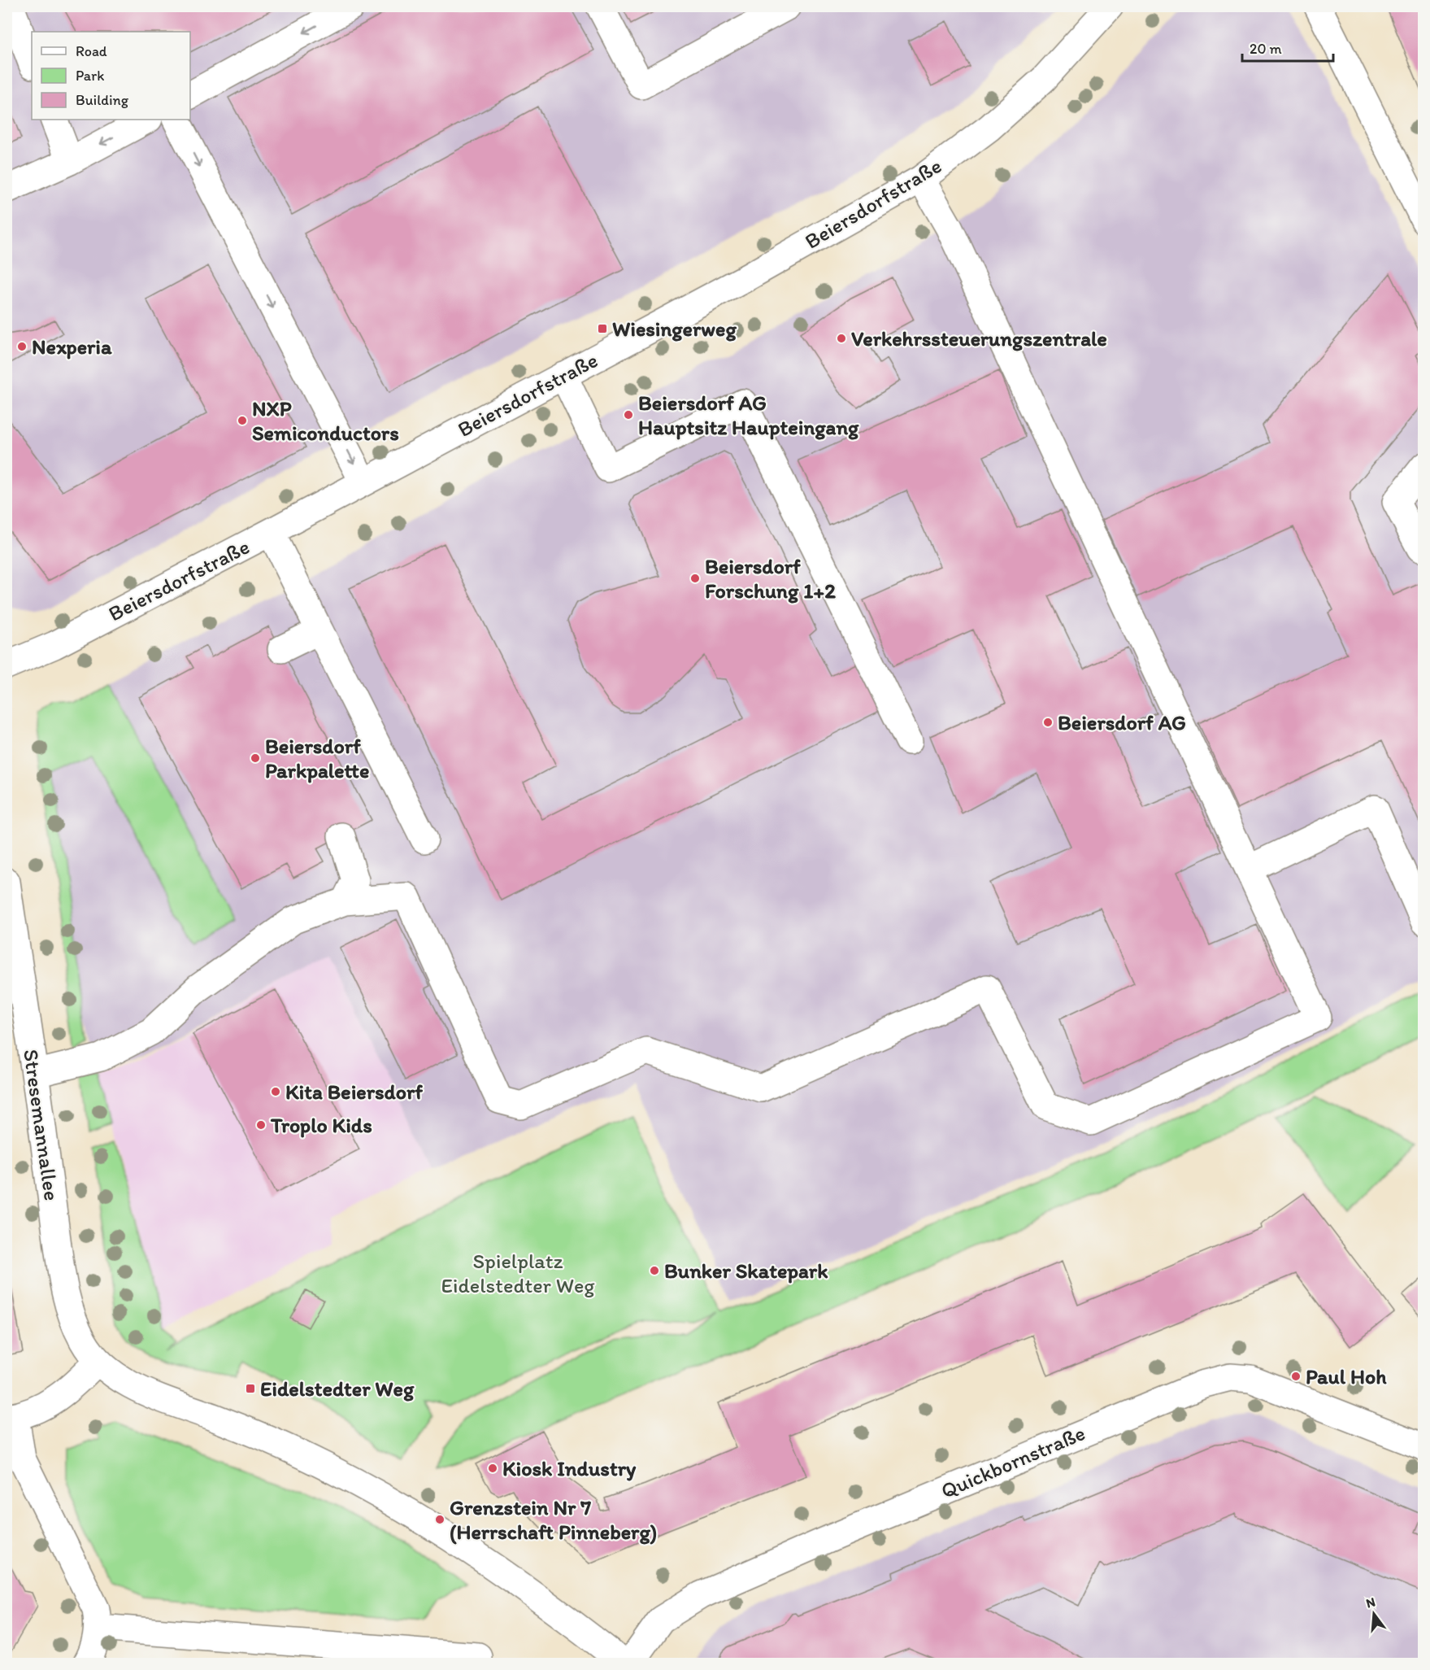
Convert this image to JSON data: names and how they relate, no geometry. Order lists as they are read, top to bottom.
{
  "streets": {
    "street": ["Beiersdorfstraße", "Stresemannallee", "Quickbornstraße"]
  },
  "parks": ["Spielplatz Eidelstedter Weg"],
  "places": {
    "transit": ["Wiesingerweg", "Eidelstedter Weg"],
    "other": [
      "Verkehrssteuerungszentrale",
      "Nexperia",
      "Beiersdorf AG Hauptsitz Haupteingang",
      "NXP Semiconductors",
      "Beiersdorf Forschung 1+2",
      "Beiersdorf AG",
      "Beiersdorf Parkpalette",
      "Kita Beiersdorf",
      "Troplo Kids",
      "Bunker Skatepark",
      "Paul Hoh",
      "Kiosk Industry",
      "Grenzstein Nr 7 (Herrschaft Pinneberg)"
    ]
  },
  "legend": ["Road", "Park", "Building"],
  "scale_bar": "20 m",
  "north": "top"
}
